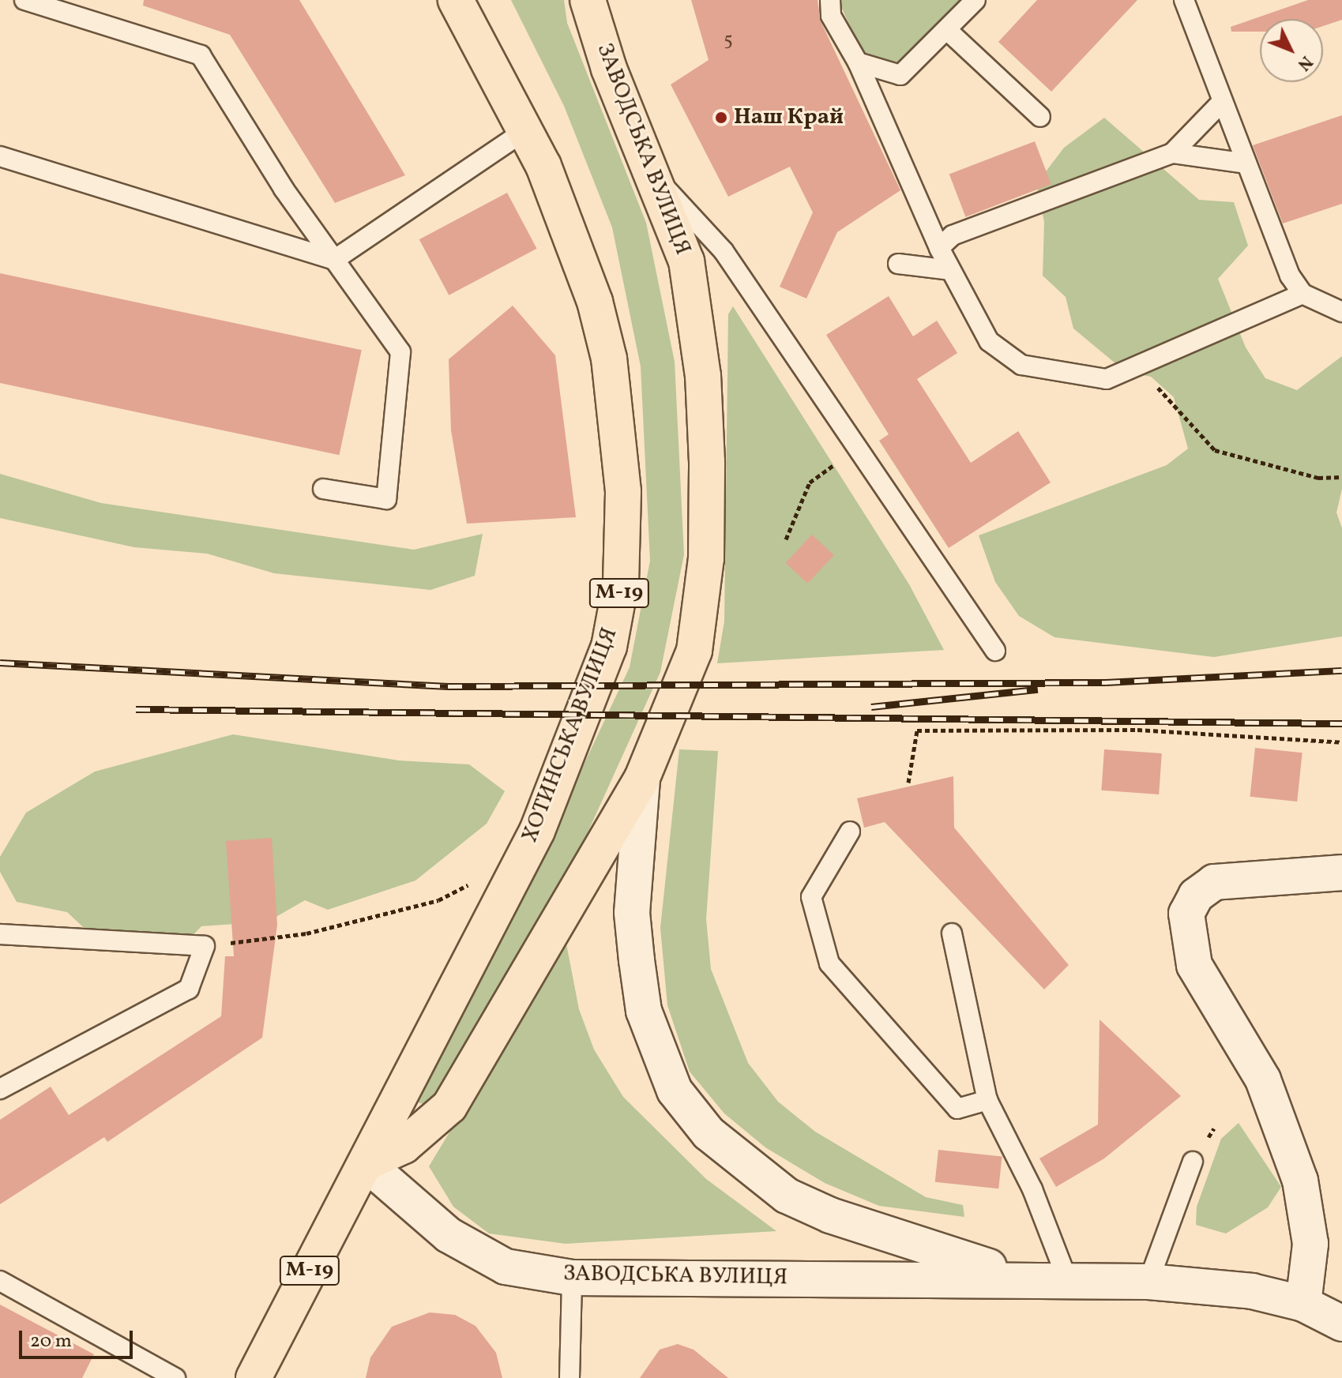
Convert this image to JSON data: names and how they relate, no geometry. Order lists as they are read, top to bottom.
{
  "streets": {
    "highway": ["ЗАВОДСЬКА ВУЛИЦЯ", "М-19", "ХОТИНСЬКА ВУЛИЦЯ"]
  },
  "crossings": [
    ["ЗАВОДСЬКА ВУЛИЦЯ", "ХОТИНСЬКА ВУЛИЦЯ"]
  ],
  "places": ["Наш Край"],
  "house_numbers": ["5"],
  "scale_bar": "20 m",
  "north": "bottom right"
}
